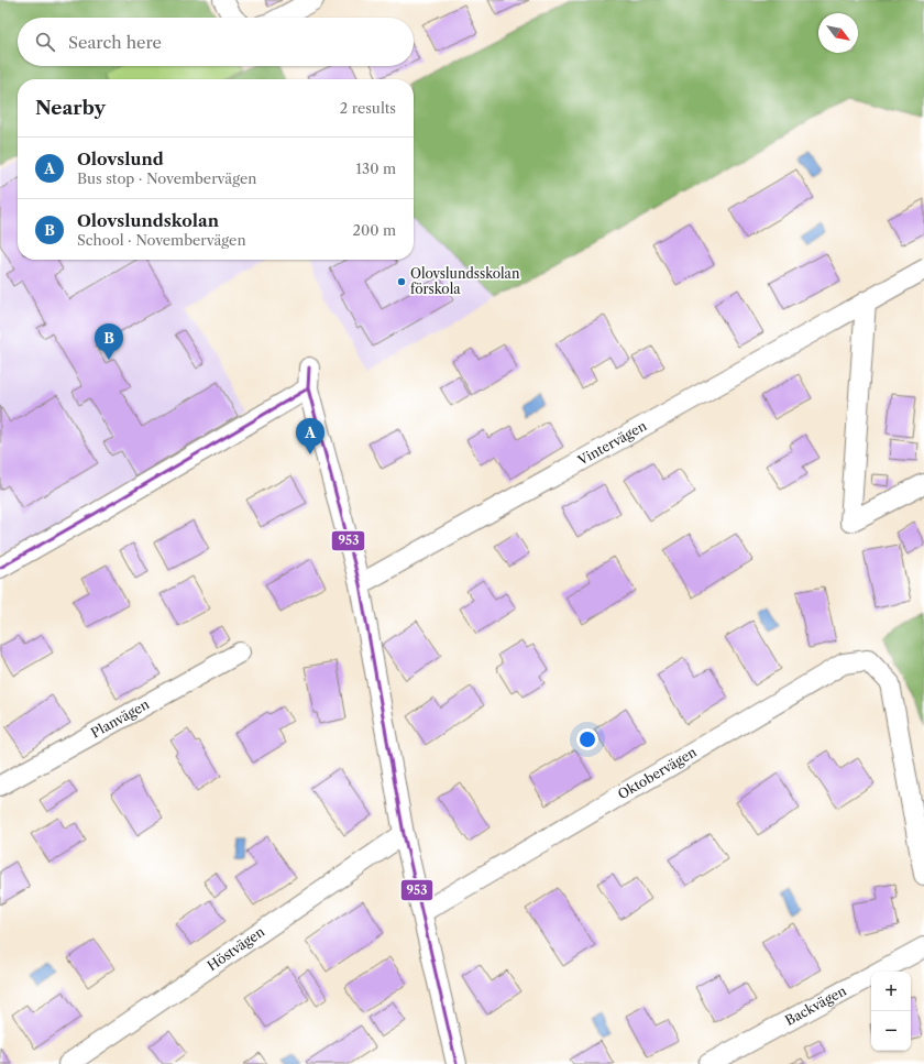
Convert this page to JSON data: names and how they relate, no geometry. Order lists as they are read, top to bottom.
{
  "streets": {
    "street": [
      "Vintervägen",
      "Planvägen",
      "Oktobervägen",
      "Höstvägen",
      "Backvägen"
    ]
  },
  "places": ["Olovslundsskolan förskola"],
  "lines": ["transit line 953"],
  "north": "bottom right",
  "page": {
    "search": "Search here",
    "heading": ["Nearby", "2 results"],
    "list": [
      {
        "mark": "A",
        "name": "Olovslund",
        "note": "Bus stop · Novembervägen",
        "value": "130 m"
      },
      {
        "mark": "B",
        "name": "Olovslundskolan",
        "note": "School · Novembervägen",
        "value": "200 m"
      }
    ],
    "pins": ["B", "A"],
    "map_buttons": ["+", "−"]
  }
}
